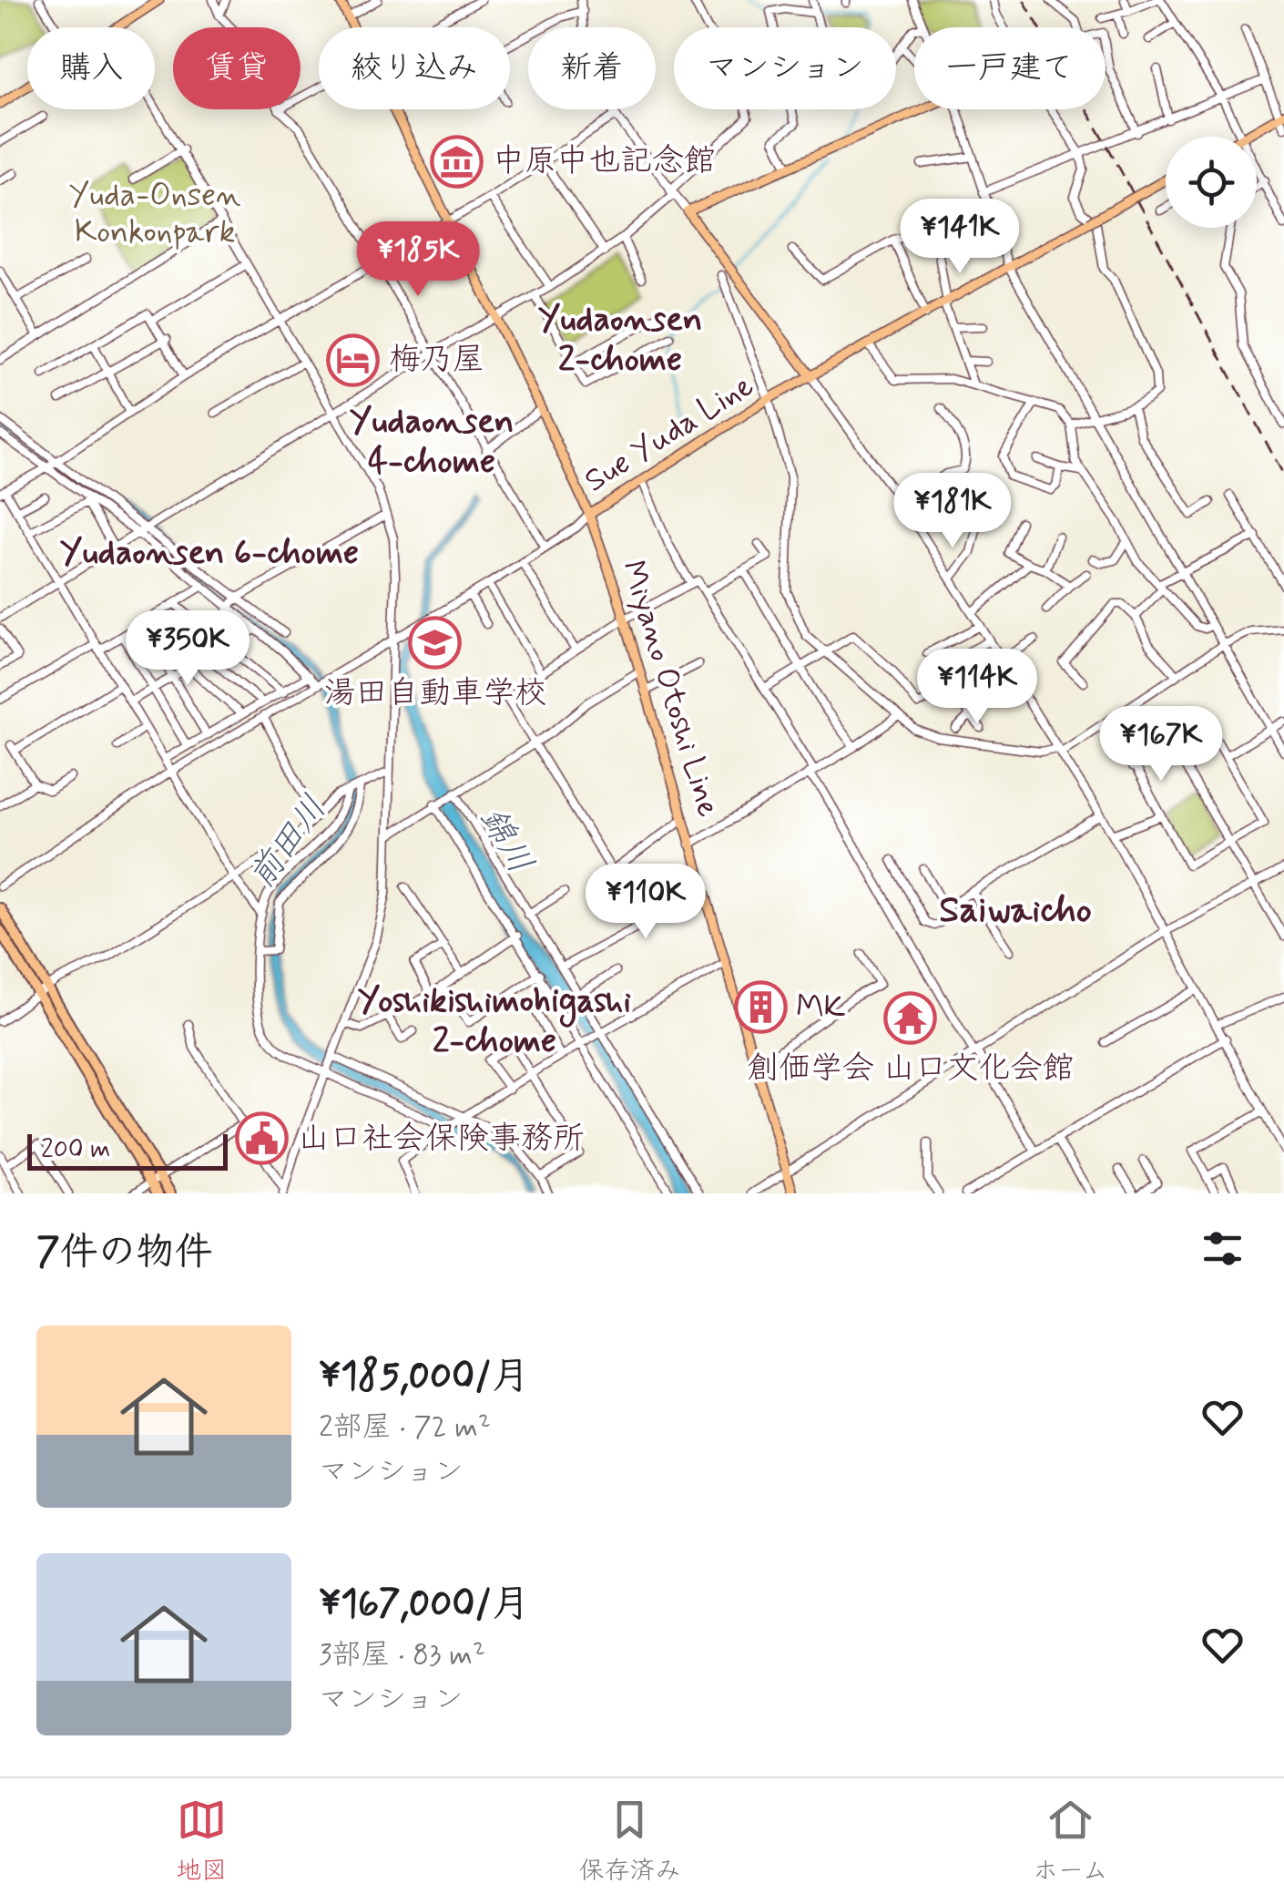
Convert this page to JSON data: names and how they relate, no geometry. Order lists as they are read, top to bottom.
{
  "streets": {
    "main road": ["Sue Yuda Line", "Miyano Otoshi Line"]
  },
  "crossings": [
    ["Sue Yuda Line", "Miyano Otoshi Line"]
  ],
  "districts": [
    "Yudaonsen 2-chome",
    "Yudaonsen 4-chome",
    "Yudaonsen 6-chome",
    "Saiwaicho",
    "Yoshikishimohigashi 2-chome"
  ],
  "water": ["錦川", "前田川"],
  "parks": ["Yuda-Onsen Konkonpark"],
  "places": {
    "museum": ["中原中也記念館"],
    "hotel": ["梅乃屋"],
    "school or university": ["湯田自動車学校"],
    "building": ["MK"],
    "temple": ["創価学会 山口文化会館"],
    "public building": ["山口社会保険事務所"]
  },
  "scale_bar": "200 m",
  "page": {
    "chip": [
      "購入",
      "賃貸",
      "絞り込み",
      "新着",
      "マンション",
      "一戸建て"
    ],
    "price": [
      "¥141K",
      "¥185K",
      "¥181K",
      "¥350K",
      "¥114K",
      "¥167K",
      "¥110K"
    ],
    "scale": "200 m",
    "heading": "7件の物件",
    "list": [
      {
        "name": "¥185,000/月",
        "note": "2部屋 · 72 m² · マンション"
      },
      {
        "name": "¥167,000/月",
        "note": "3部屋 · 83 m² · マンション"
      }
    ],
    "tabs": ["地図", "保存済み", "ホーム"]
  }
}
